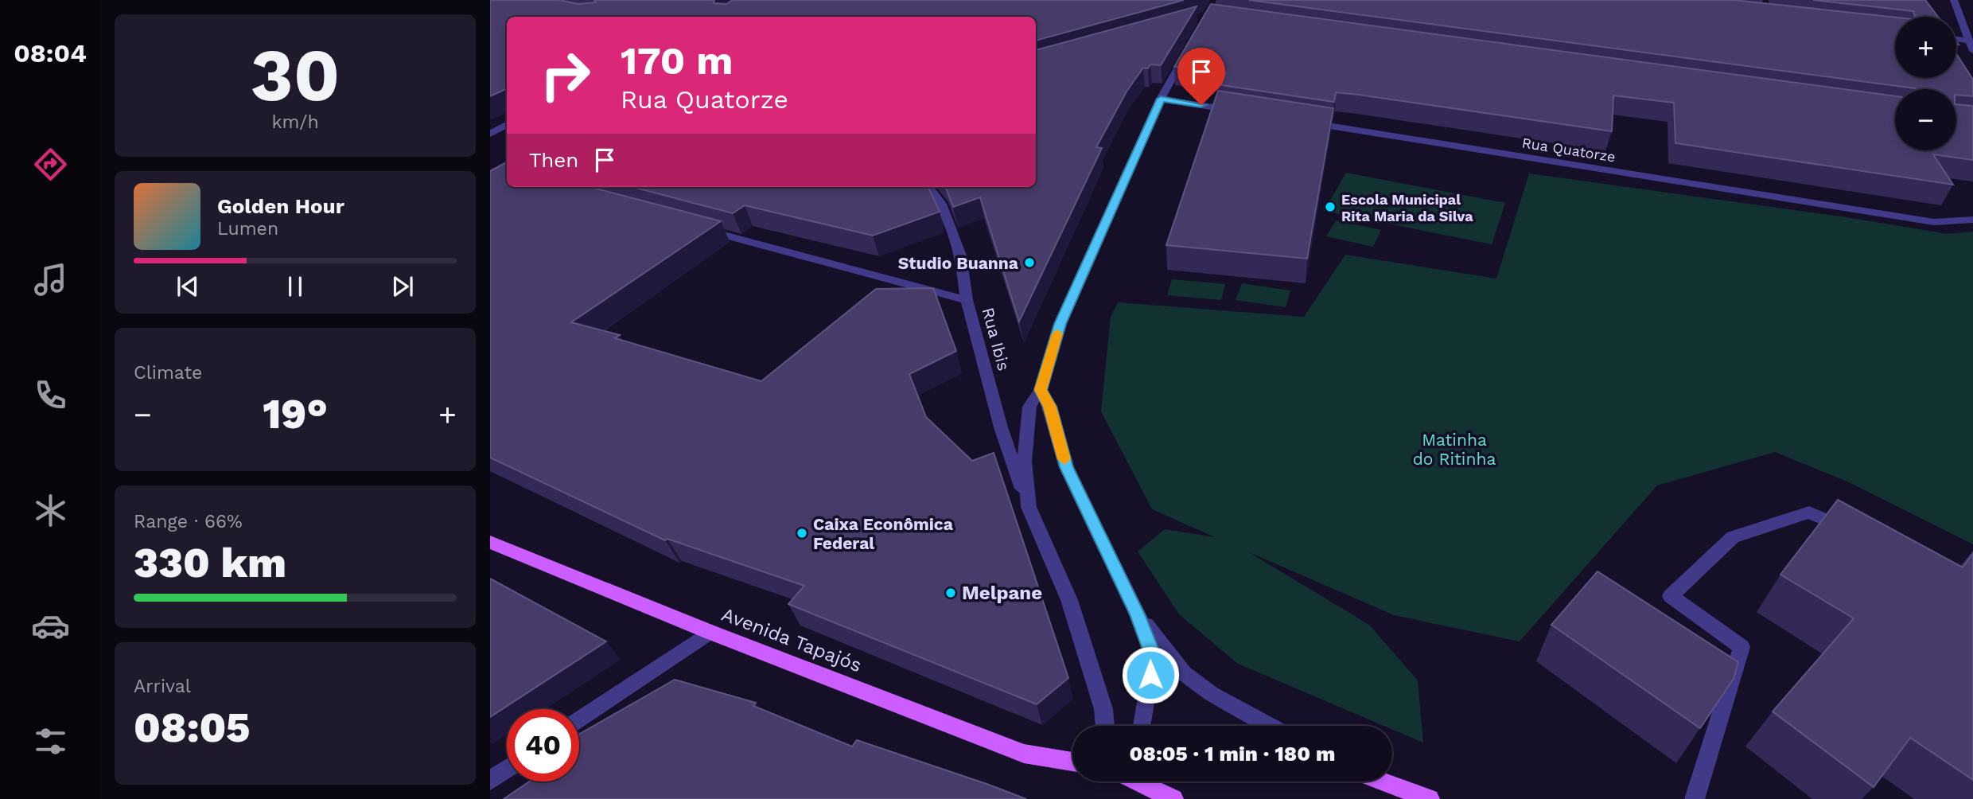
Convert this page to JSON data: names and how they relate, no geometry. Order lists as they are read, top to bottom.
{
  "streets": {
    "main road": ["Avenida Tapajós"],
    "street": ["Rua Quatorze", "Rua Ibis"]
  },
  "parks": ["Matinha do Ritinha"],
  "places": [
    "Escola Municipal Rita Maria da Silva",
    "Studio Buanna",
    "Caixa Econômica Federal",
    "Melpane"
  ],
  "page": {
    "tabs": "08:04",
    "tile": [
      ["30", "km/h"],
      "Climate",
      ["Range · 66%", "330 km"],
      ["Arrival", "08:05"]
    ],
    "map_buttons": ["+", "−"],
    "turn": ["170 m", "Rua Quatorze"],
    "then": "Then",
    "song": ["Golden Hour", "Lumen"],
    "heat": ["−", "19°", "+"],
    "limit": "40",
    "trip": "08:05 · 1 min · 180 m"
  }
}
